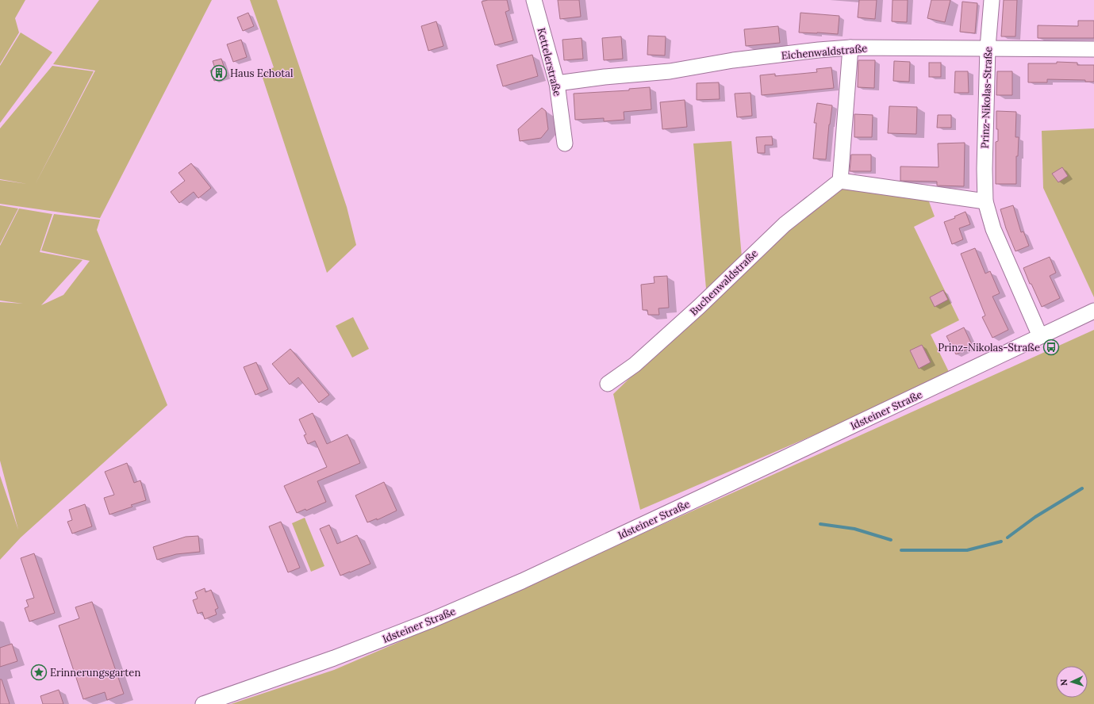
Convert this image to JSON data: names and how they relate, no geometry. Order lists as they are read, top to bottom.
{
  "streets": {
    "street": [
      "Eichenwaldstraße",
      "Kettelerstraße",
      "Prinz-Nikolas-Straße",
      "Buchenwaldstraße",
      "Idsteiner Straße"
    ]
  },
  "crossings": [
    ["Eichenwaldstraße", "Kettelerstraße"],
    ["Eichenwaldstraße", "Prinz-Nikolas-Straße"],
    ["Prinz-Nikolas-Straße", "Idsteiner Straße"]
  ],
  "places": {
    "building": ["Haus Echotal"],
    "bus stop": ["Prinz-Nikolas-Straße"],
    "place": ["Erinnerungsgarten"]
  },
  "north": "left"
}
